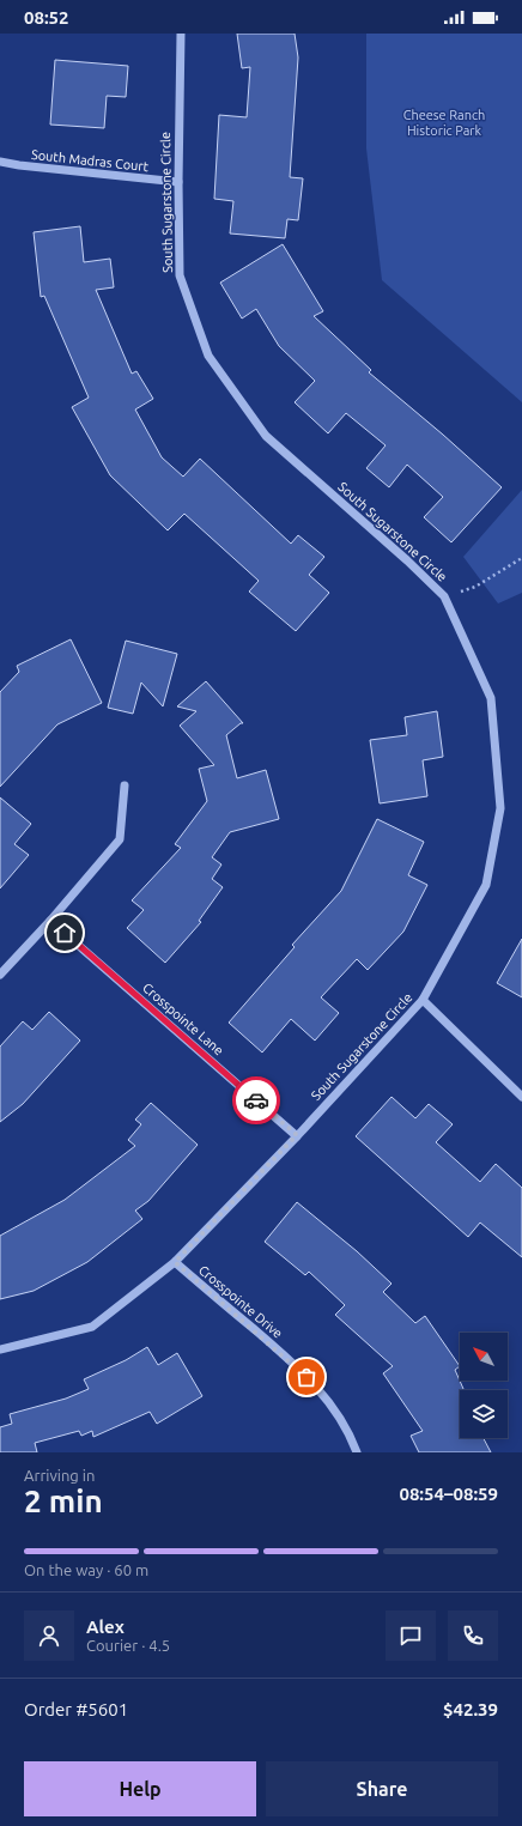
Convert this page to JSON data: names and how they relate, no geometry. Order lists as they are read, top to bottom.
{
  "streets": {
    "street": [
      "South Madras Court",
      "South Sugarstone Circle",
      "Crosspointe Lane",
      "Crosspointe Drive"
    ]
  },
  "crossings": [
    ["South Madras Court", "South Sugarstone Circle"],
    ["South Sugarstone Circle", "Crosspointe Lane"],
    ["South Sugarstone Circle", "Crosspointe Drive"]
  ],
  "parks": ["Cheese Ranch Historic Park"],
  "north": "top left",
  "page": {
    "status": "08:52",
    "heading": ["2 min", "Arriving in", "08:54–08:59"],
    "panel": [
      "Alex",
      "Courier · 4.5",
      "Order #5601",
      "$42.39"
    ],
    "bar": "On the way · 60 m",
    "buttons": ["Help", "Share"]
  }
}
